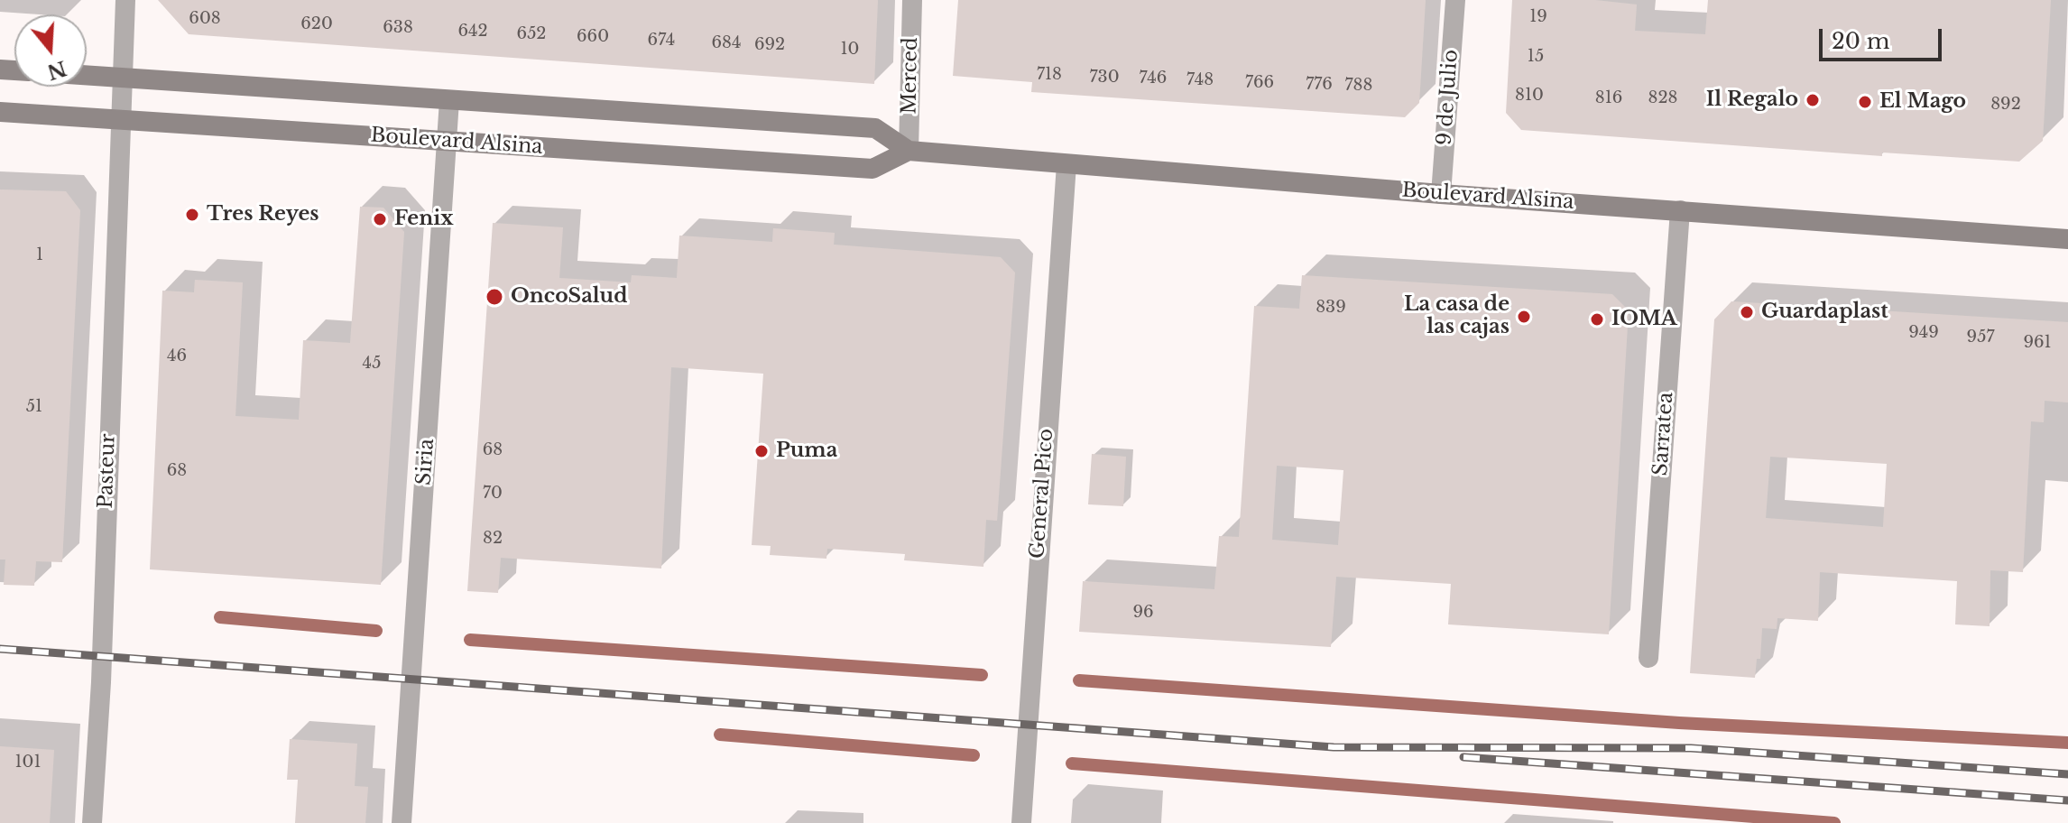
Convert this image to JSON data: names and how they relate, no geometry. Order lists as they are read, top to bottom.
{
  "streets": {
    "main road": ["Boulevard Alsina"],
    "street": [
      "Merced",
      "9 de Julio",
      "Sarratea",
      "Siria",
      "Pasteur",
      "General Pico"
    ]
  },
  "crossings": [
    ["Merced", "Boulevard Alsina"],
    ["9 de Julio", "Boulevard Alsina"],
    ["Boulevard Alsina", "Sarratea"],
    ["Boulevard Alsina", "Siria"],
    ["Boulevard Alsina", "Pasteur"],
    ["Boulevard Alsina", "General Pico"]
  ],
  "places": [
    "Il Regalo",
    "El Mago",
    "Tres Reyes",
    "Fenix",
    "OncoSalud",
    "Guardaplast",
    "La casa de las cajas",
    "IOMA",
    "Puma"
  ],
  "house_numbers": [
    "19",
    "608",
    "620",
    "638",
    "642",
    "652",
    "660",
    "674",
    "684",
    "692",
    "10",
    "15",
    "718",
    "730",
    "746",
    "748",
    "766",
    "776",
    "788",
    "810",
    "816",
    "828",
    "892",
    "1",
    "839",
    "949",
    "957",
    "961",
    "46",
    "45",
    "51",
    "68",
    "68",
    "70",
    "82",
    "96",
    "101"
  ],
  "scale_bar": "20 m",
  "north": "bottom"
}
